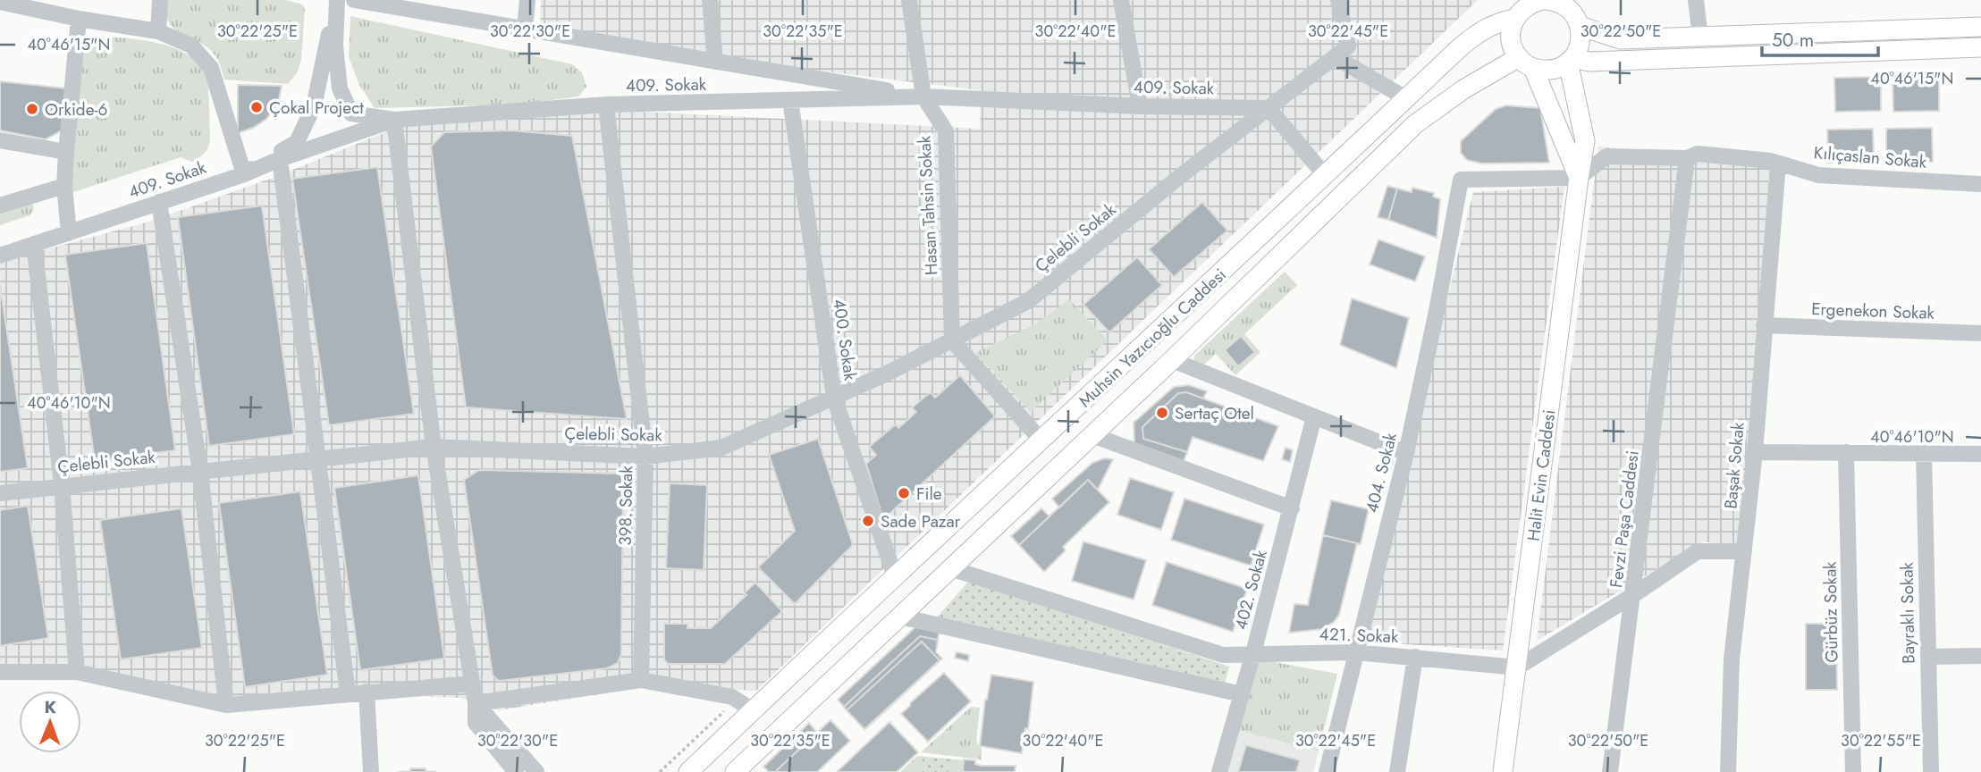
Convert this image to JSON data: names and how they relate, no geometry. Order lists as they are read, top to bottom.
{
  "streets": {
    "main road": ["Muhsin Yazıcıoğlu Caddesi", "Halit Evin Caddesi"],
    "street": [
      "409. Sokak",
      "Kılıçaslan Sokak",
      "Hasan Tahsin Sokak",
      "Çelebli Sokak",
      "Ergenekon Sokak",
      "400. Sokak",
      "Başak Sokak",
      "404. Sokak",
      "398. Sokak",
      "Fevzi Paşa Caddesi",
      "402. Sokak",
      "Gürbüz Sokak",
      "Bayraklı Sokak",
      "421. Sokak"
    ]
  },
  "crossings": [
    ["409. Sokak", "Hasan Tahsin Sokak"],
    ["409. Sokak", "Çelebli Sokak"],
    ["409. Sokak", "400. Sokak"],
    ["409. Sokak", "398. Sokak"],
    ["Kılıçaslan Sokak", "Başak Sokak"],
    ["Kılıçaslan Sokak", "404. Sokak"],
    ["Kılıçaslan Sokak", "Halit Evin Caddesi"],
    ["Kılıçaslan Sokak", "Fevzi Paşa Caddesi"],
    ["Hasan Tahsin Sokak", "Çelebli Sokak"],
    ["Çelebli Sokak", "400. Sokak"],
    ["Çelebli Sokak", "398. Sokak"],
    ["Ergenekon Sokak", "Başak Sokak"],
    ["Muhsin Yazıcıoğlu Caddesi", "400. Sokak"],
    ["Muhsin Yazıcıoğlu Caddesi", "Halit Evin Caddesi"],
    ["Muhsin Yazıcıoğlu Caddesi", "421. Sokak"],
    ["404. Sokak", "Halit Evin Caddesi"],
    ["404. Sokak", "421. Sokak"],
    ["Halit Evin Caddesi", "421. Sokak"],
    ["402. Sokak", "421. Sokak"]
  ],
  "places": [
    "Çokal Project",
    "Orkide-6",
    "Sertaç Otel",
    "File",
    "Sade Pazar"
  ],
  "scale_bar": "50 m",
  "north": "top",
  "coordinates": [
    "30°22'25\"E",
    "30°22'30\"E",
    "30°22'35\"E",
    "30°22'40\"E",
    "30°22'45\"E",
    "30°22'50\"E",
    "40°46'15\"N",
    "40°46'10\"N",
    "30°22'55\"E"
  ]
}
